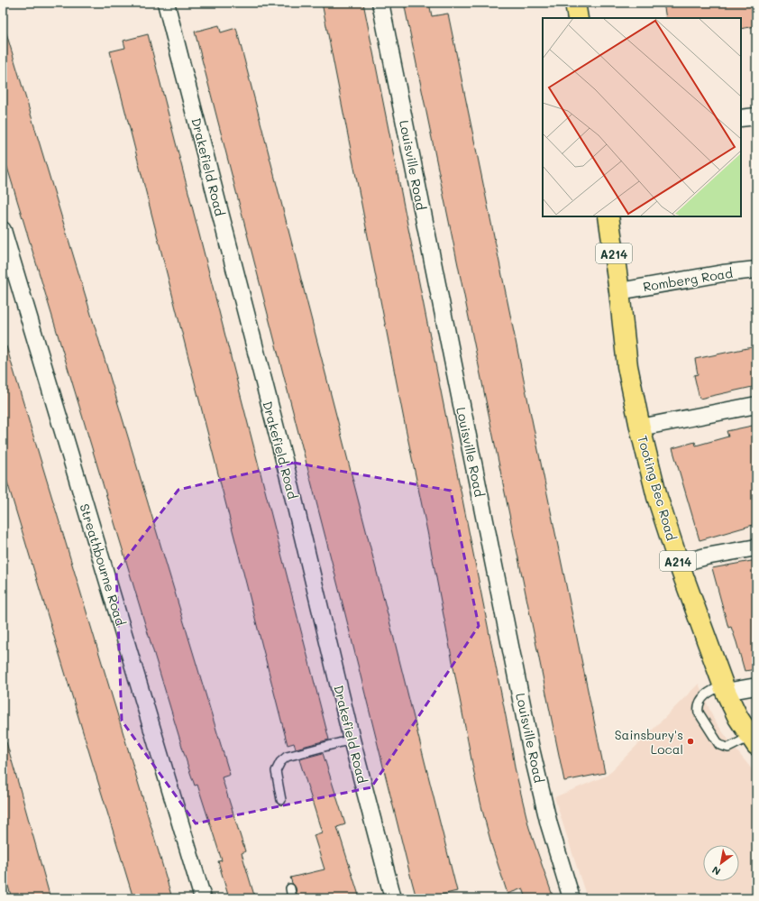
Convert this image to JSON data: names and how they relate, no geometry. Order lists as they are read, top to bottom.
{
  "streets": {
    "highway": ["A214", "Tooting Bec Road"],
    "street": [
      "Louisville Road",
      "Drakefield Road",
      "Romberg Road",
      "Streathbourne Road"
    ]
  },
  "crossings": [
    ["Romberg Road", "Tooting Bec Road"]
  ],
  "places": ["Sainsbury's Local"],
  "north": "bottom left"
}
